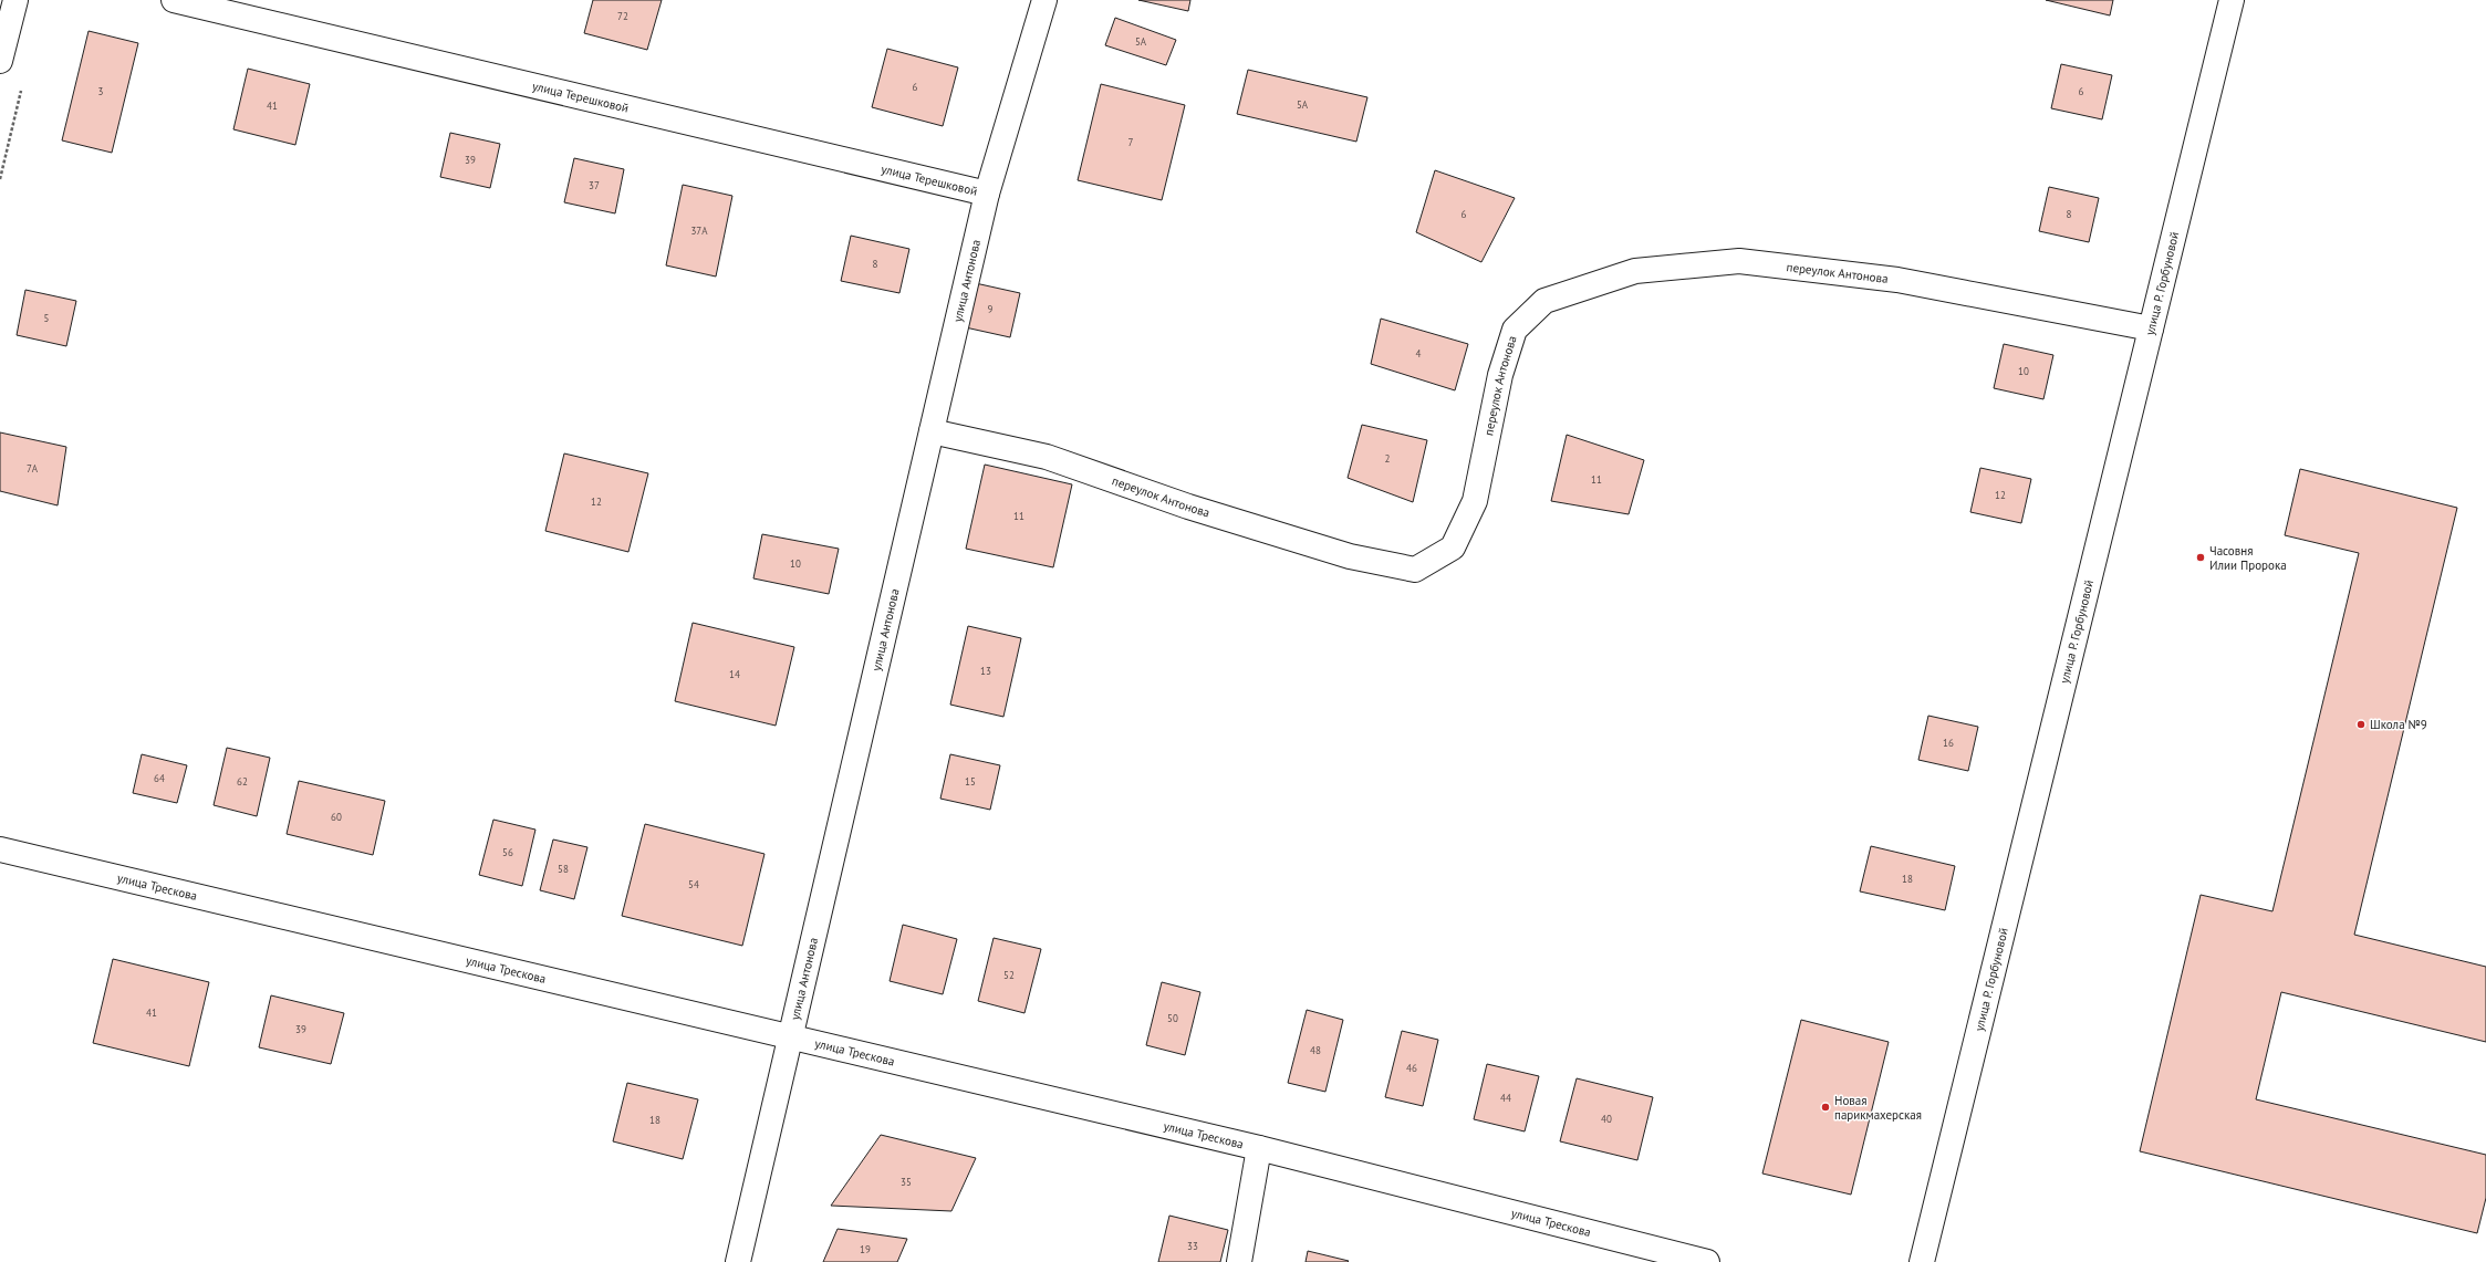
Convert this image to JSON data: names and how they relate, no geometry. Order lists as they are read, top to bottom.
{
  "streets": {
    "street": [
      "улица Терешковой",
      "переулок Антонова",
      "улица Антонова",
      "улица Р. Горбуновой",
      "улица Трескова"
    ]
  },
  "crossings": [
    ["улица Терешковой", "улица Антонова"],
    ["переулок Антонова", "улица Антонова"],
    ["переулок Антонова", "улица Р. Горбуновой"],
    ["улица Антонова", "улица Трескова"]
  ],
  "places": ["Часовня Илии Пророка", "Школа №9", "Новая парикмахерская"],
  "house_numbers": [
    "72",
    "5А",
    "6",
    "3",
    "6",
    "5А",
    "41",
    "7",
    "39",
    "37",
    "6",
    "8",
    "37А",
    "8",
    "9",
    "5",
    "4",
    "10",
    "2",
    "7А",
    "11",
    "12",
    "12",
    "11",
    "10",
    "13",
    "14",
    "16",
    "64",
    "62",
    "15",
    "60",
    "56",
    "58",
    "18",
    "54",
    "52",
    "41",
    "50",
    "39",
    "48",
    "46",
    "44",
    "40",
    "18",
    "35",
    "33",
    "19"
  ]
}
